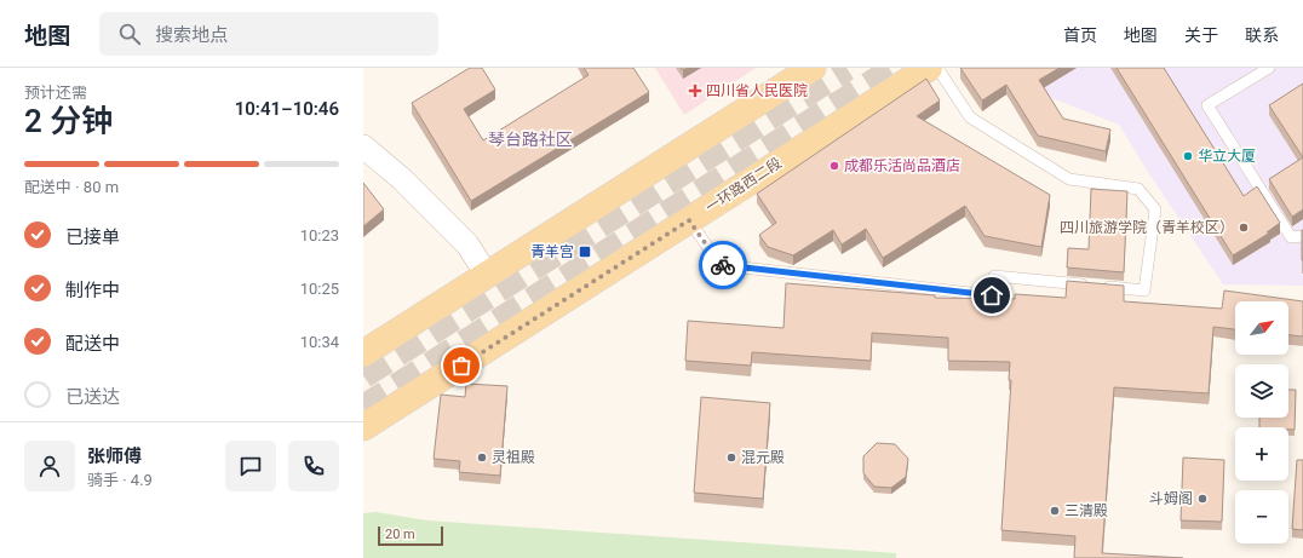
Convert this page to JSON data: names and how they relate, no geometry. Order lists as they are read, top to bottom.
{
  "streets": {
    "main road": ["一环路西二段"]
  },
  "districts": ["琴台路社区"],
  "places": {
    "health": ["四川省人民医院"],
    "other": [
      "华立大厦",
      "成都乐活尚品酒店",
      "四川旅游学院（青羊校区）",
      "灵祖殿",
      "混元殿",
      "斗姆阁",
      "三清殿"
    ],
    "transit": ["青羊宫"]
  },
  "scale_bar": "20 m",
  "north": "top right",
  "page": {
    "header": "地图",
    "search": "搜索地点",
    "nav": [
      "首页",
      "地图",
      "关于",
      "联系"
    ],
    "heading": ["2 分钟", "预计还需", "10:41–10:46"],
    "panel": ["张师傅", "骑手 · 4.9"],
    "bar": "配送中 · 80 m",
    "list": [
      ["已接单", "10:23"],
      ["制作中", "10:25"],
      ["配送中", "10:34"],
      "已送达"
    ],
    "map_buttons": ["+", "−"],
    "scale": "20 m"
  }
}
